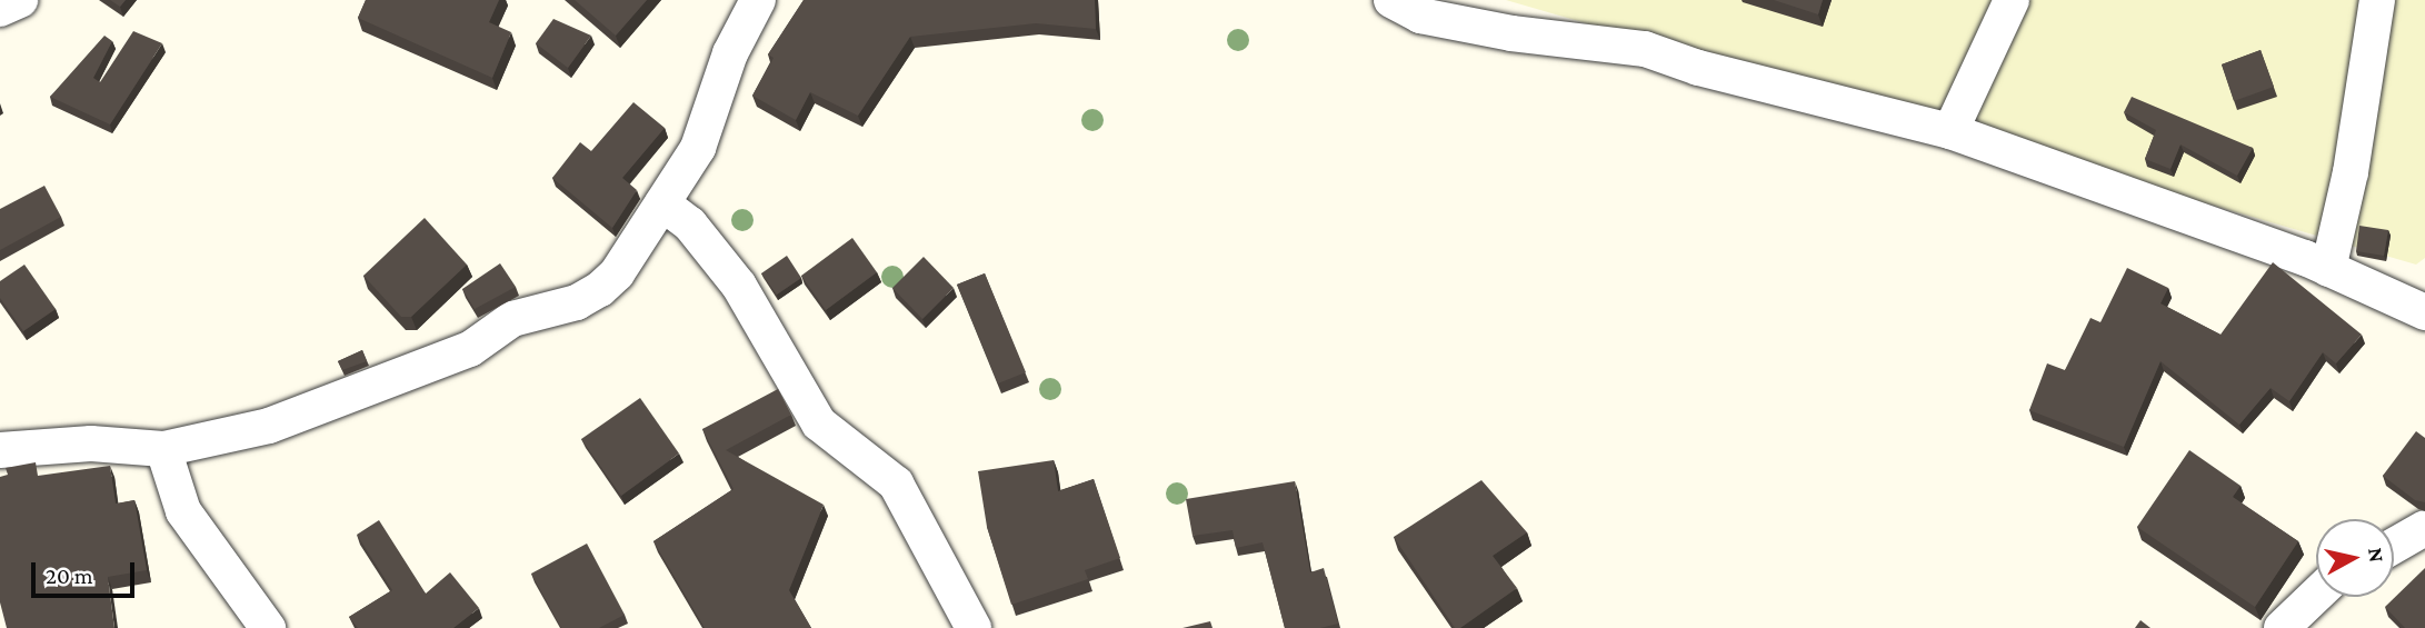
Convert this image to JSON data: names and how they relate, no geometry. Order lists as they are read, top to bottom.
{
  "scale_bar": "20 m",
  "north": "right"
}
